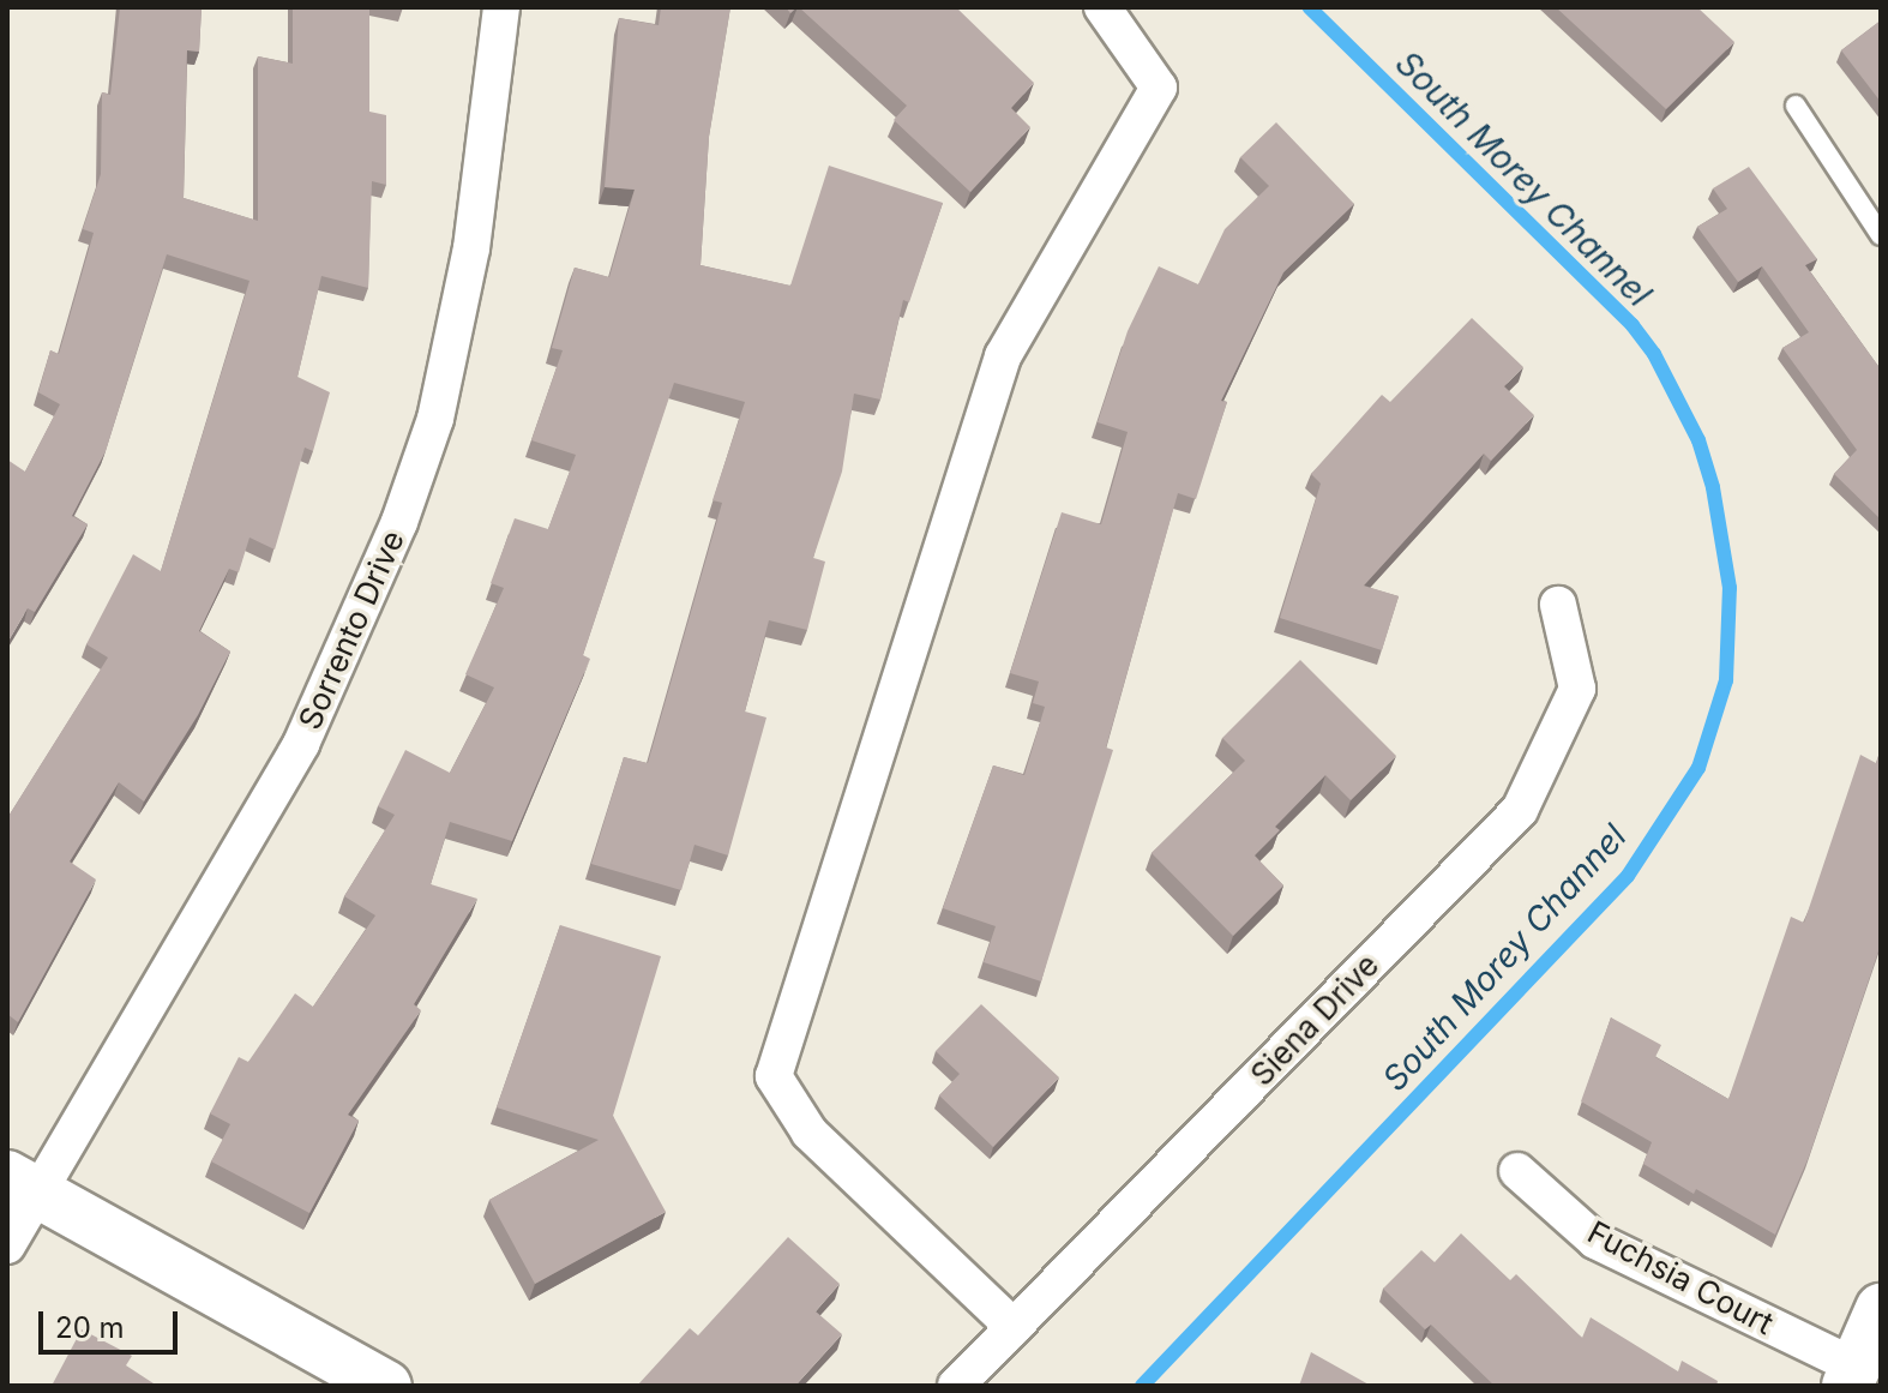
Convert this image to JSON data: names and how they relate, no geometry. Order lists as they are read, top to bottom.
{
  "streets": {
    "street": ["Sorrento Drive", "Siena Drive", "Fuchsia Court"]
  },
  "water": ["South Morey Channel"],
  "scale_bar": "20 m"
}
